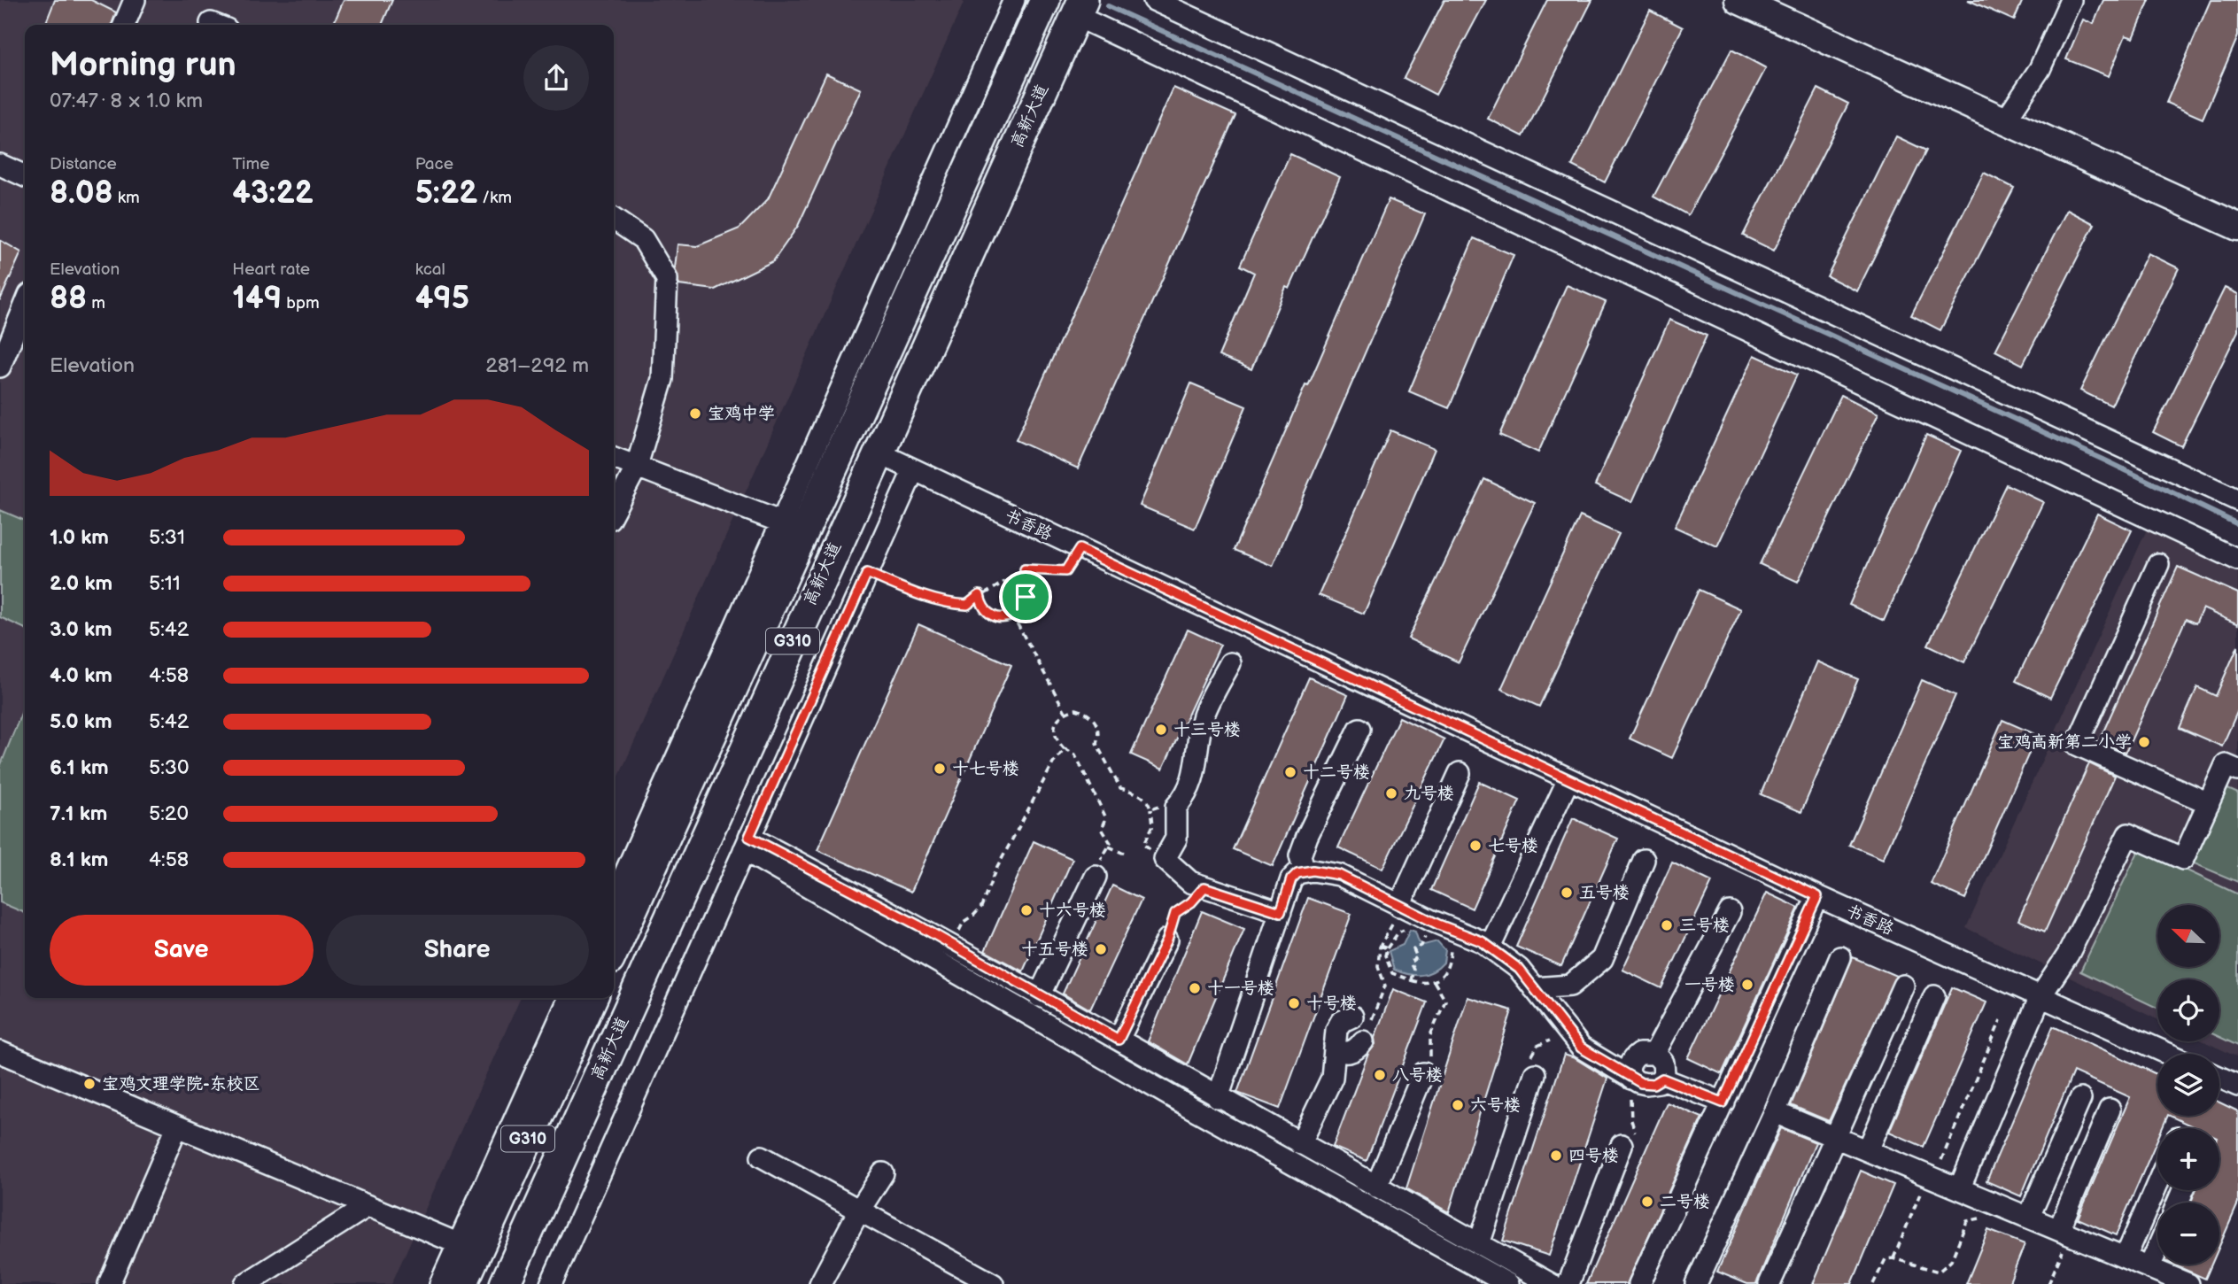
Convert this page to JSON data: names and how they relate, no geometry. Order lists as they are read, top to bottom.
{
  "streets": {
    "highway": ["高新大道", "G310"],
    "street": ["书香路"]
  },
  "crossings": [
    ["高新大道", "书香路"]
  ],
  "places": [
    "宝鸡中学",
    "十三号楼",
    "宝鸡高新第二小学",
    "十七号楼",
    "十二号楼",
    "九号楼",
    "七号楼",
    "五号楼",
    "十六号楼",
    "三号楼",
    "十五号楼",
    "一号楼",
    "十一号楼",
    "十号楼",
    "八号楼",
    "宝鸡文理学院-东校区",
    "六号楼",
    "四号楼",
    "二号楼"
  ],
  "north": "top left",
  "page": {
    "heading": ["Morning run", "07:47 · 8 × 1.0 km"],
    "stats": [
      ["Distance", "8.08 km"],
      ["Time", "43:22"],
      ["Pace", "5:22 /km"],
      ["Elevation", "88 m"],
      ["Heart rate", "149 bpm"],
      ["kcal", "495"]
    ],
    "chart": ["Elevation", "281–292 m"],
    "list": [
      {
        "name": "1.0 km",
        "note": "5:31"
      },
      {
        "name": "2.0 km",
        "note": "5:11"
      },
      {
        "name": "3.0 km",
        "note": "5:42"
      },
      {
        "name": "4.0 km",
        "note": "4:58"
      },
      {
        "name": "5.0 km",
        "note": "5:42"
      },
      {
        "name": "6.1 km",
        "note": "5:30"
      },
      {
        "name": "7.1 km",
        "note": "5:20"
      },
      {
        "name": "8.1 km",
        "note": "4:58"
      }
    ],
    "buttons": ["Save", "Share"],
    "map_buttons": ["+", "−"]
  }
}
